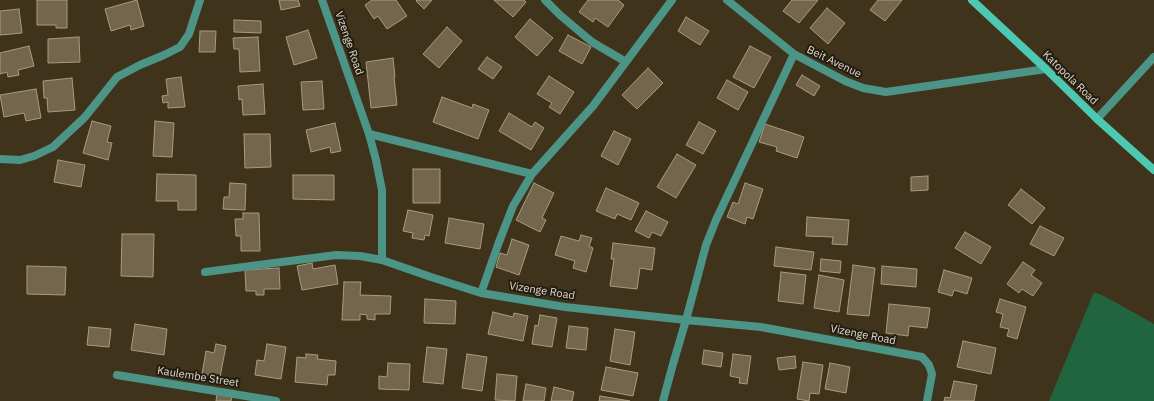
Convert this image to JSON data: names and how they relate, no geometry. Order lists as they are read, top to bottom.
{
  "streets": {
    "street": [
      "Vizenge Road",
      "Beit Avenue",
      "Katopola Road",
      "Kaulembe Street"
    ]
  },
  "crossings": [
    ["Beit Avenue", "Katopola Road"]
  ]
}
